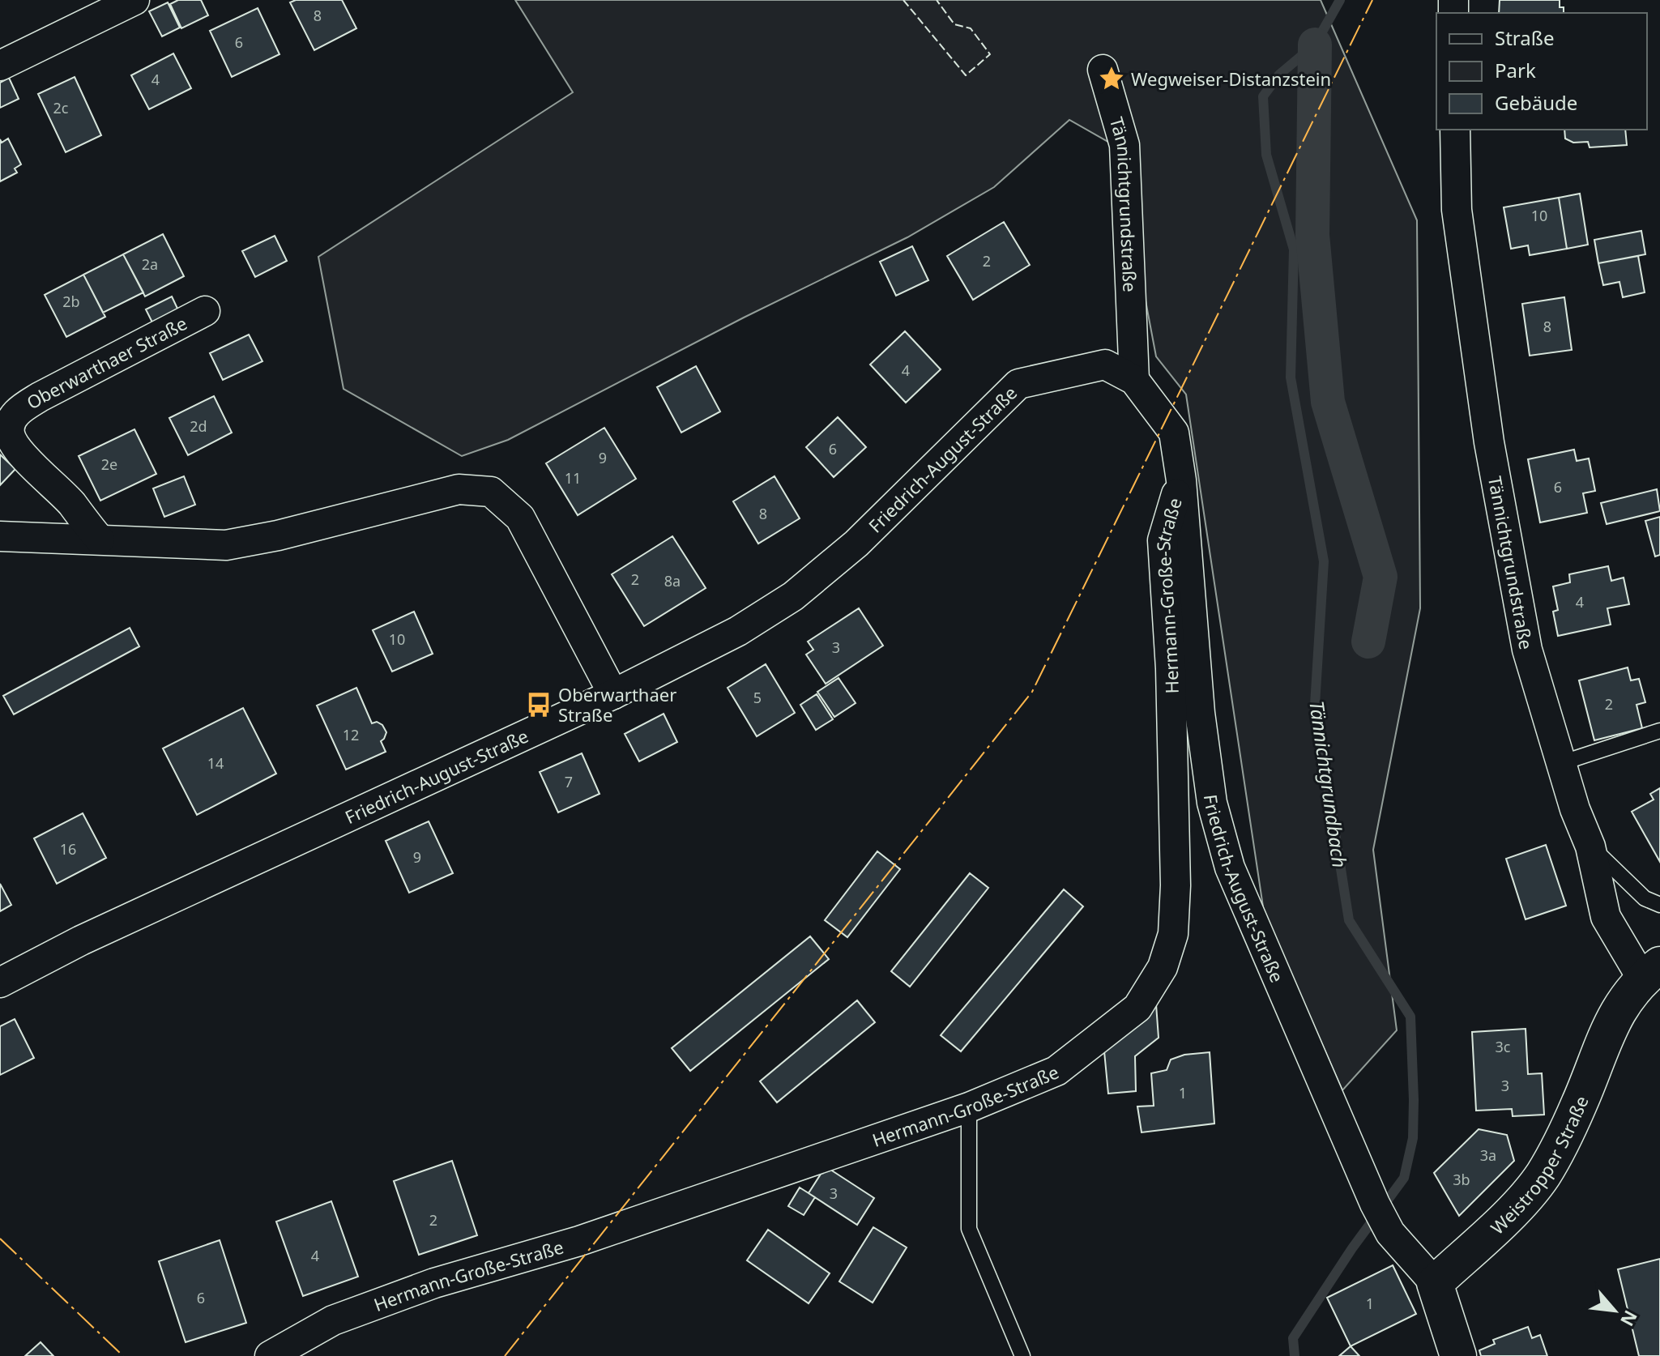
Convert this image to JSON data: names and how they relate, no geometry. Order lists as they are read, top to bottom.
{
  "streets": {
    "street": [
      "Tännichtgrundstraße",
      "Oberwarthaer Straße",
      "Friedrich-August-Straße",
      "Hermann-Große-Straße",
      "Weistropper Straße"
    ]
  },
  "crossings": [
    ["Tännichtgrundstraße", "Friedrich-August-Straße"],
    ["Tännichtgrundstraße", "Weistropper Straße"],
    ["Friedrich-August-Straße", "Hermann-Große-Straße"],
    ["Friedrich-August-Straße", "Weistropper Straße"]
  ],
  "water": ["Tännichtgrundbach"],
  "places": {
    "place": ["Wegweiser-Distanzstein"],
    "bus stop": ["Oberwarthaer Straße"]
  },
  "house_numbers": [
    "8",
    "6",
    "4",
    "2c",
    "10",
    "2",
    "2a",
    "2b",
    "8",
    "4",
    "2d",
    "6",
    "9",
    "2e",
    "11",
    "6",
    "8",
    "2",
    "8a",
    "4",
    "10",
    "3",
    "5",
    "2",
    "12",
    "14",
    "7",
    "16",
    "9",
    "3c",
    "3",
    "1",
    "3a",
    "3b",
    "3",
    "2",
    "4",
    "6",
    "1"
  ],
  "legend": ["Straße", "Park", "Gebäude"],
  "north": "bottom right"
}
